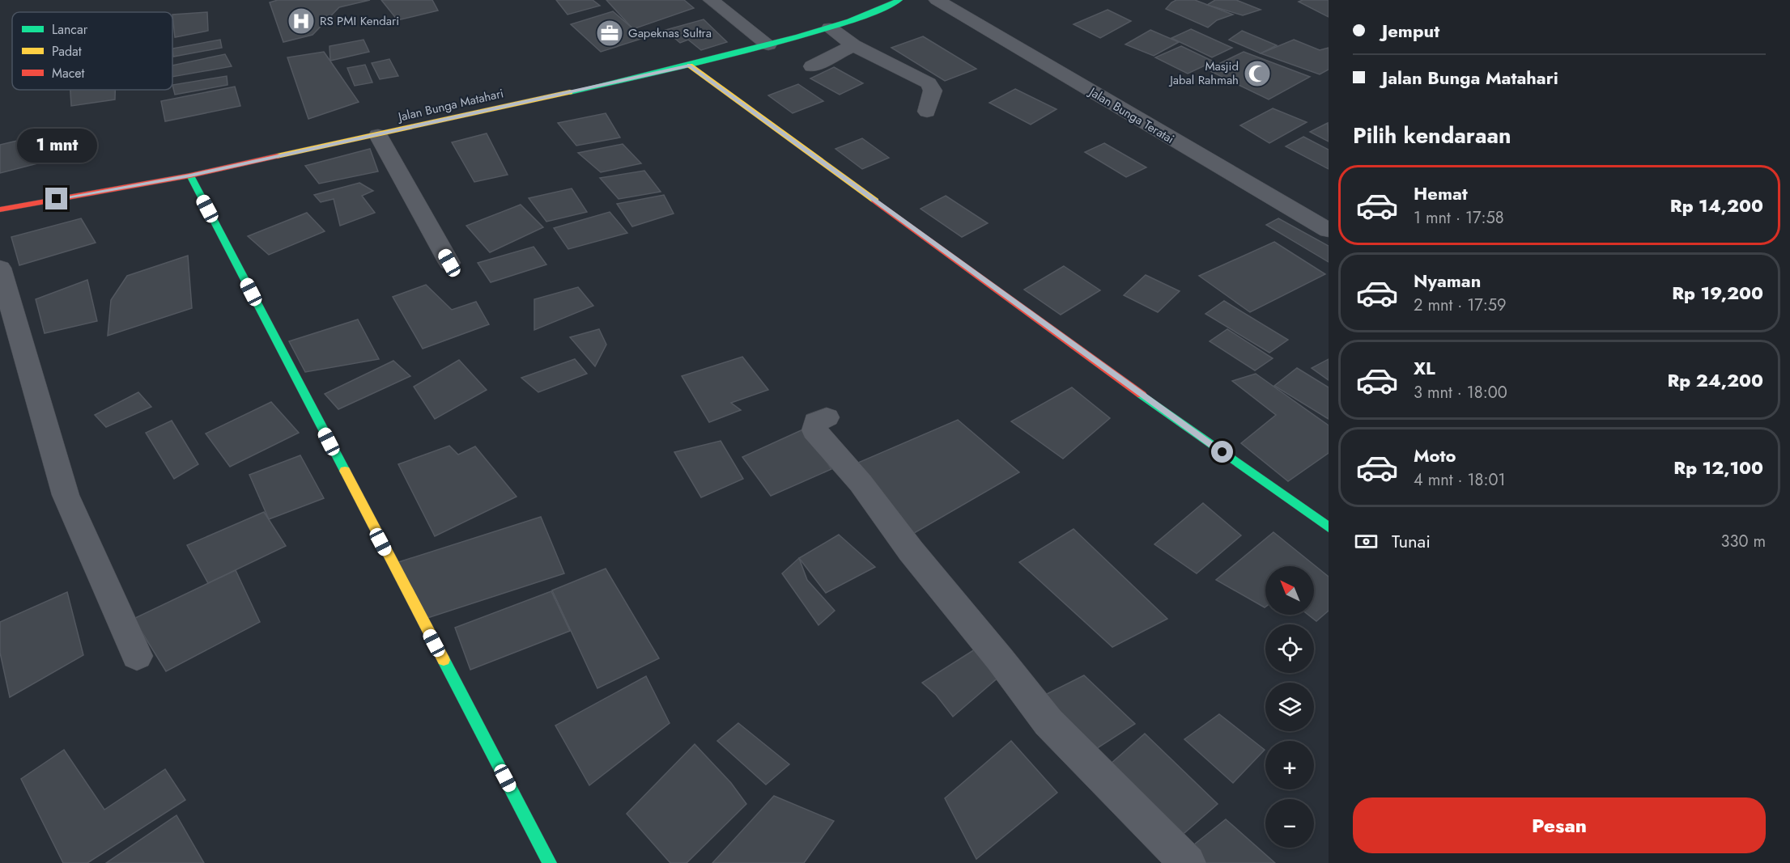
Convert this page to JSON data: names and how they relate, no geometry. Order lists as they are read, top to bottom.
{
  "streets": {
    "street": ["Jalan Bunga Matahari", "Jalan Bunga Teratai"]
  },
  "places": {
    "hospital": ["RS PMI Kendari"],
    "office": ["Gapeknas Sultra"],
    "mosque": ["Masjid Jabal Rahmah"]
  },
  "legend": ["Lancar", "Padat", "Macet"],
  "north": "top left",
  "page": {
    "banner": ["Jemput", "Jalan Bunga Matahari"],
    "heading": "Pilih kendaraan",
    "bubble": "1 mnt",
    "list": [
      {
        "name": "Hemat",
        "note": "1 mnt · 17:58",
        "value": "Rp 14,200"
      },
      {
        "name": "Nyaman",
        "note": "2 mnt · 17:59",
        "value": "Rp 19,200"
      },
      {
        "name": "XL",
        "note": "3 mnt · 18:00",
        "value": "Rp 24,200"
      },
      {
        "name": "Moto",
        "note": "4 mnt · 18:01",
        "value": "Rp 12,100"
      }
    ],
    "pay": ["Tunai", "330 m"],
    "map_buttons": ["+", "−"],
    "buttons": "Pesan"
  }
}
